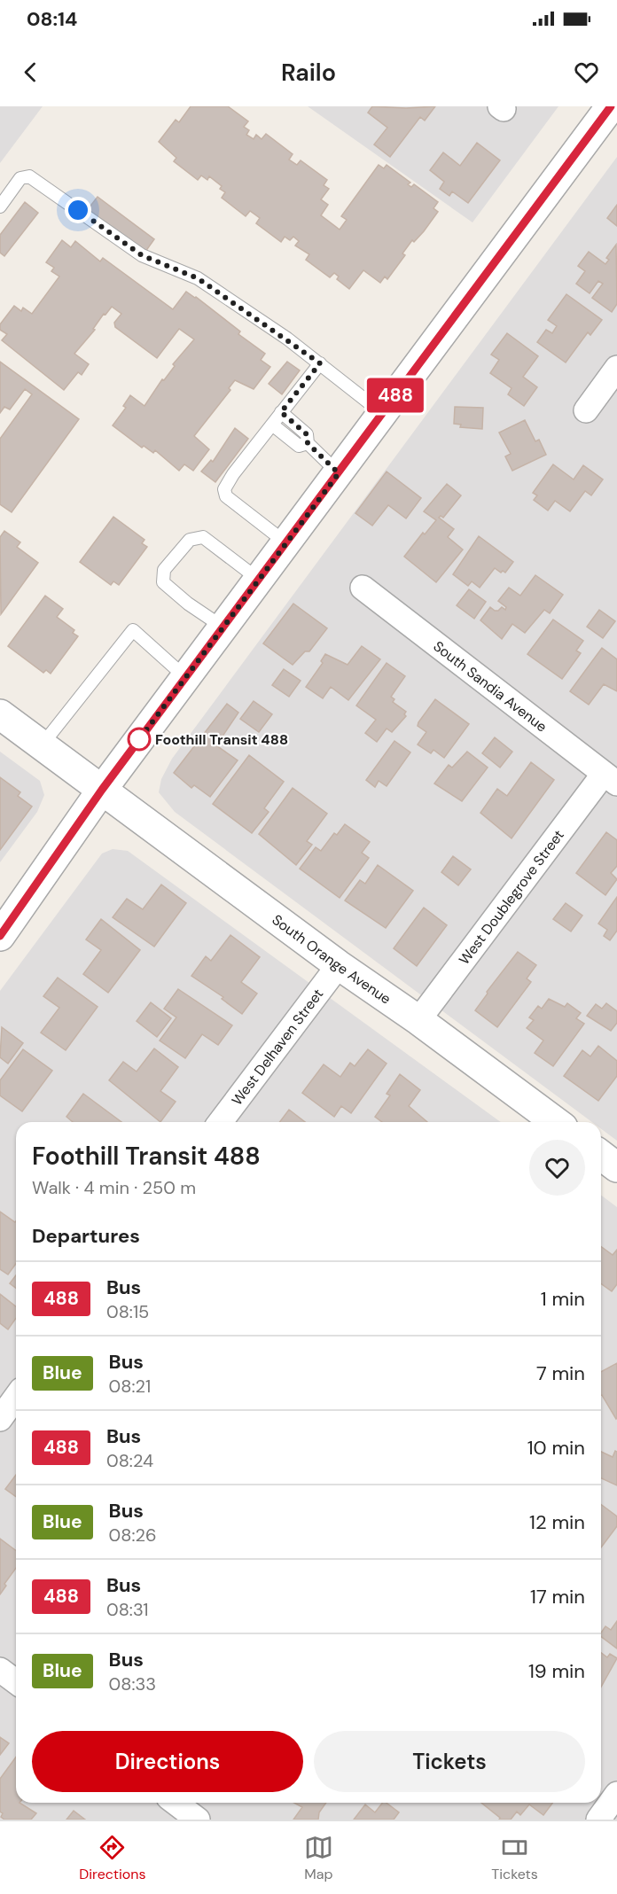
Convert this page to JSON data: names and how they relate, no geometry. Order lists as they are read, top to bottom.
{
  "streets": {
    "street": [
      "South Sandia Avenue",
      "West Doublegrove Street",
      "South Orange Avenue",
      "West Delhaven Street"
    ]
  },
  "crossings": [
    ["South Sandia Avenue", "West Doublegrove Street"],
    ["West Doublegrove Street", "South Orange Avenue"],
    ["South Orange Avenue", "West Delhaven Street"]
  ],
  "places": ["Foothill Transit 488"],
  "lines": ["bus line 488"],
  "page": {
    "status": "08:14",
    "header": "Railo",
    "on_map": "488",
    "heading": [
      ["Foothill Transit 488", "Walk · 4 min · 250 m"],
      "Departures"
    ],
    "list": [
      {
        "mark": "488",
        "name": "Bus",
        "note": "08:15",
        "value": "1 min"
      },
      {
        "mark": "Blue",
        "name": "Bus",
        "note": "08:21",
        "value": "7 min"
      },
      {
        "mark": "488",
        "name": "Bus",
        "note": "08:24",
        "value": "10 min"
      },
      {
        "mark": "Blue",
        "name": "Bus",
        "note": "08:26",
        "value": "12 min"
      },
      {
        "mark": "488",
        "name": "Bus",
        "note": "08:31",
        "value": "17 min"
      },
      {
        "mark": "Blue",
        "name": "Bus",
        "note": "08:33",
        "value": "19 min"
      }
    ],
    "buttons": ["Directions", "Tickets"],
    "tabs": ["Directions", "Map", "Tickets"]
  }
}
